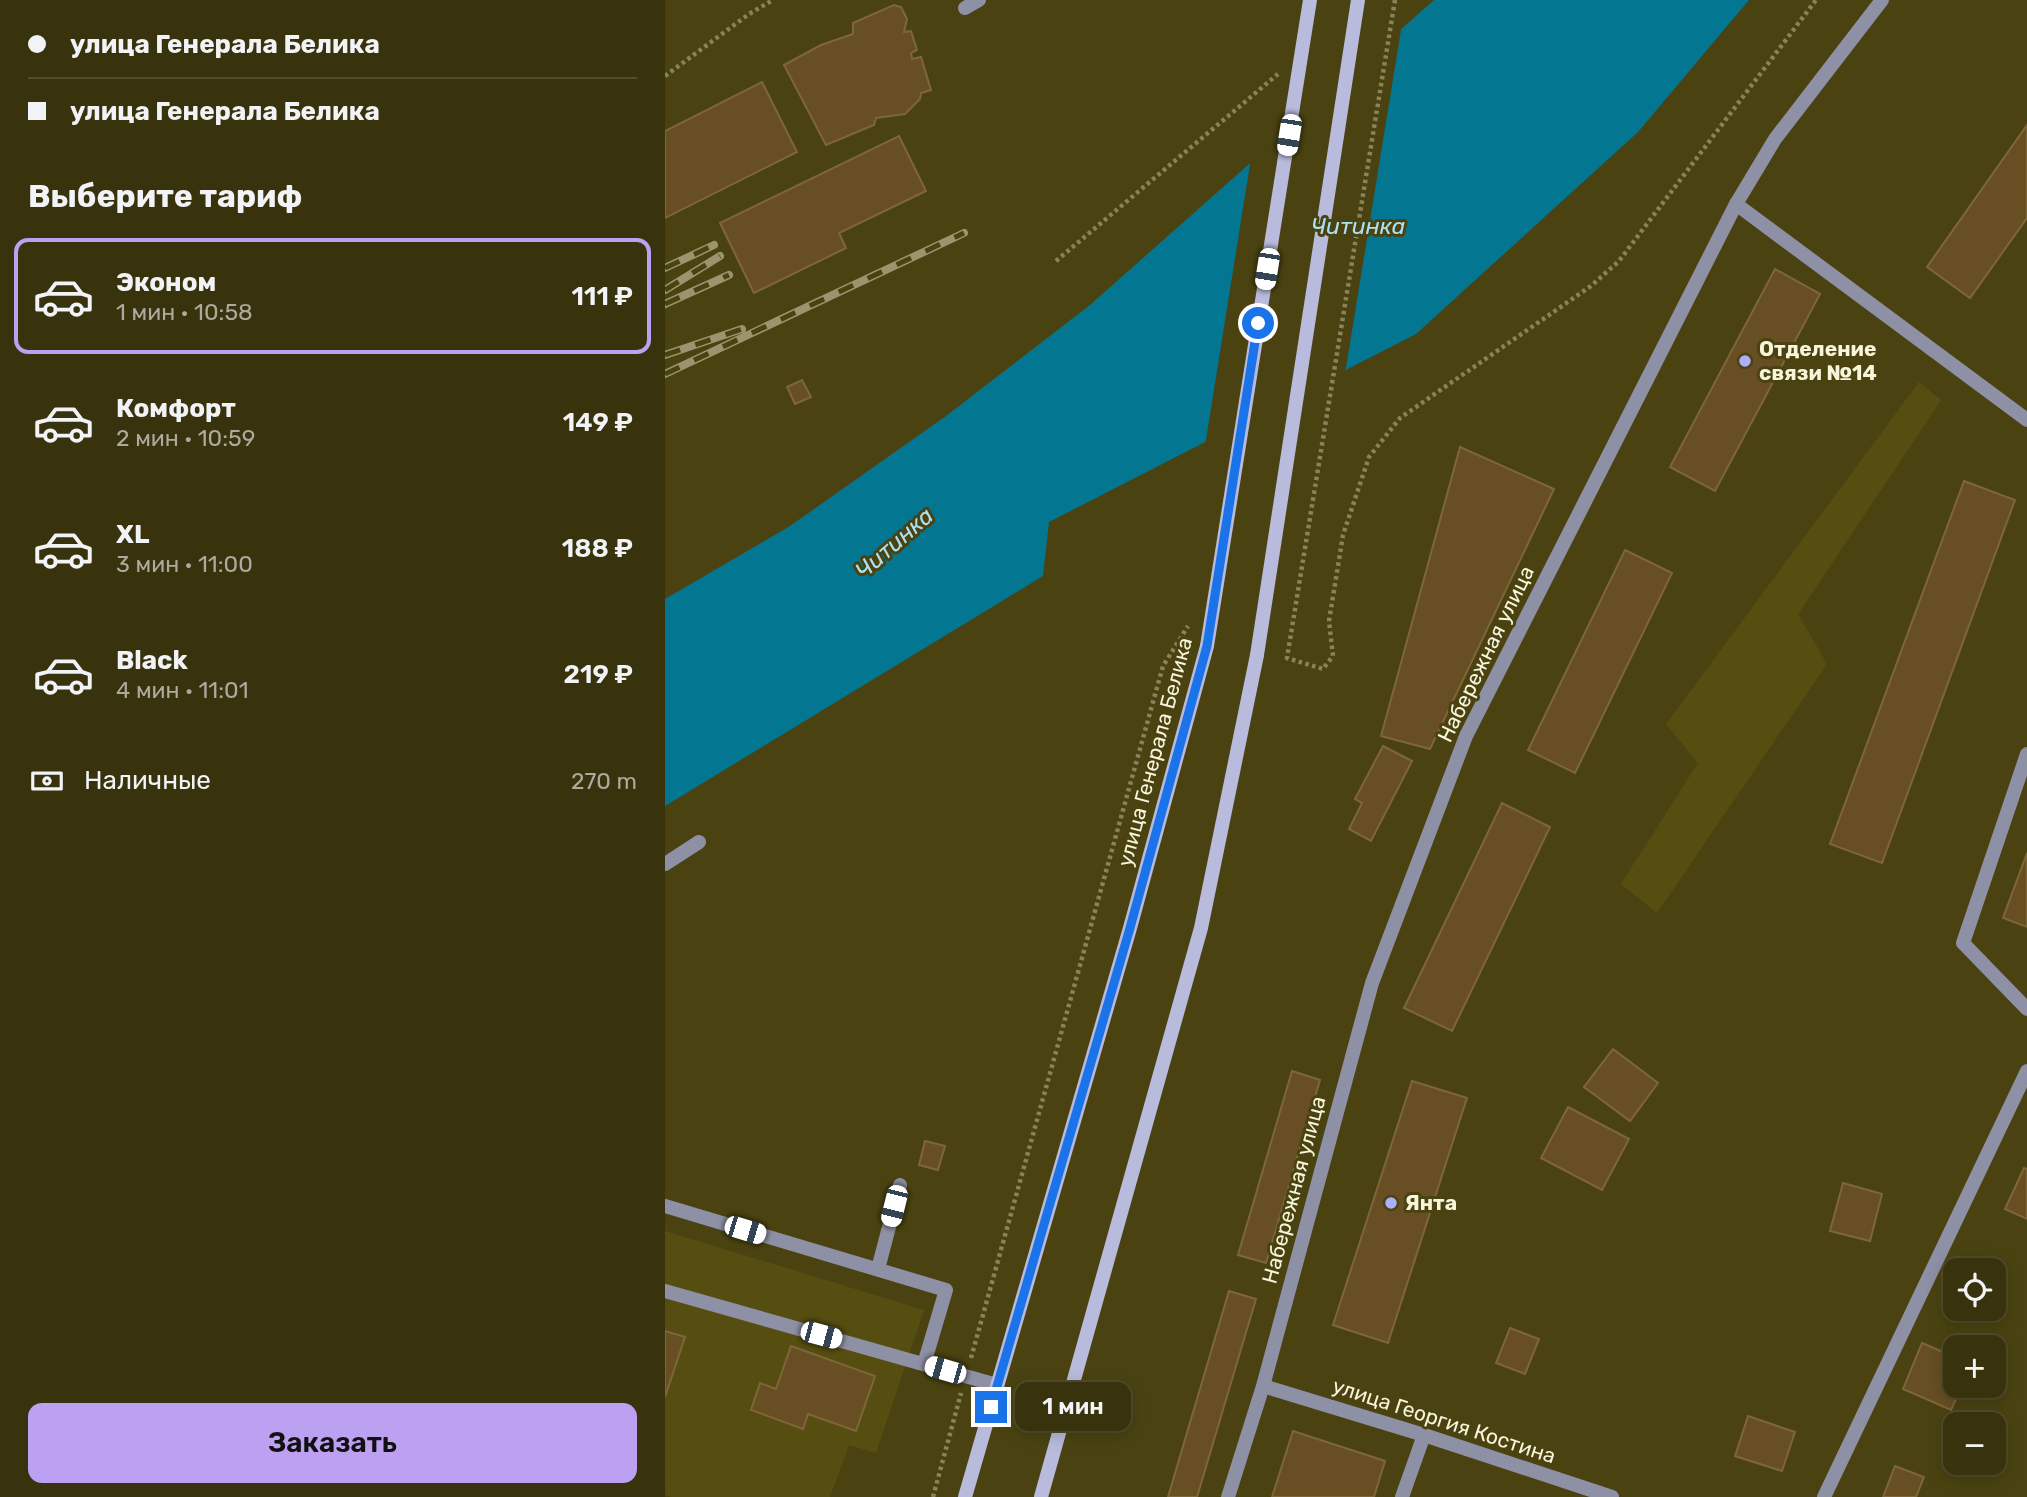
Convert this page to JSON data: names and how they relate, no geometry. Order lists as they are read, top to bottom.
{
  "streets": {
    "main road": ["улица Генерала Белика"],
    "street": ["Набережная улица", "улица Георгия Костина"]
  },
  "crossings": [
    ["Набережная улица", "улица Георгия Костина"]
  ],
  "water": ["Читинка"],
  "places": ["Отделение связи №14", "Янта"],
  "page": {
    "banner": ["улица Генерала Белика", "улица Генерала Белика"],
    "heading": "Выберите тариф",
    "list": [
      {
        "name": "Эконом",
        "note": "1 мин · 10:58",
        "value": "111 ₽"
      },
      {
        "name": "Комфорт",
        "note": "2 мин · 10:59",
        "value": "149 ₽"
      },
      {
        "name": "XL",
        "note": "3 мин · 11:00",
        "value": "188 ₽"
      },
      {
        "name": "Black",
        "note": "4 мин · 11:01",
        "value": "219 ₽"
      }
    ],
    "pay": ["Наличные", "270 m"],
    "map_buttons": ["+", "−"],
    "bubble": "1 мин",
    "buttons": "Заказать"
  }
}
